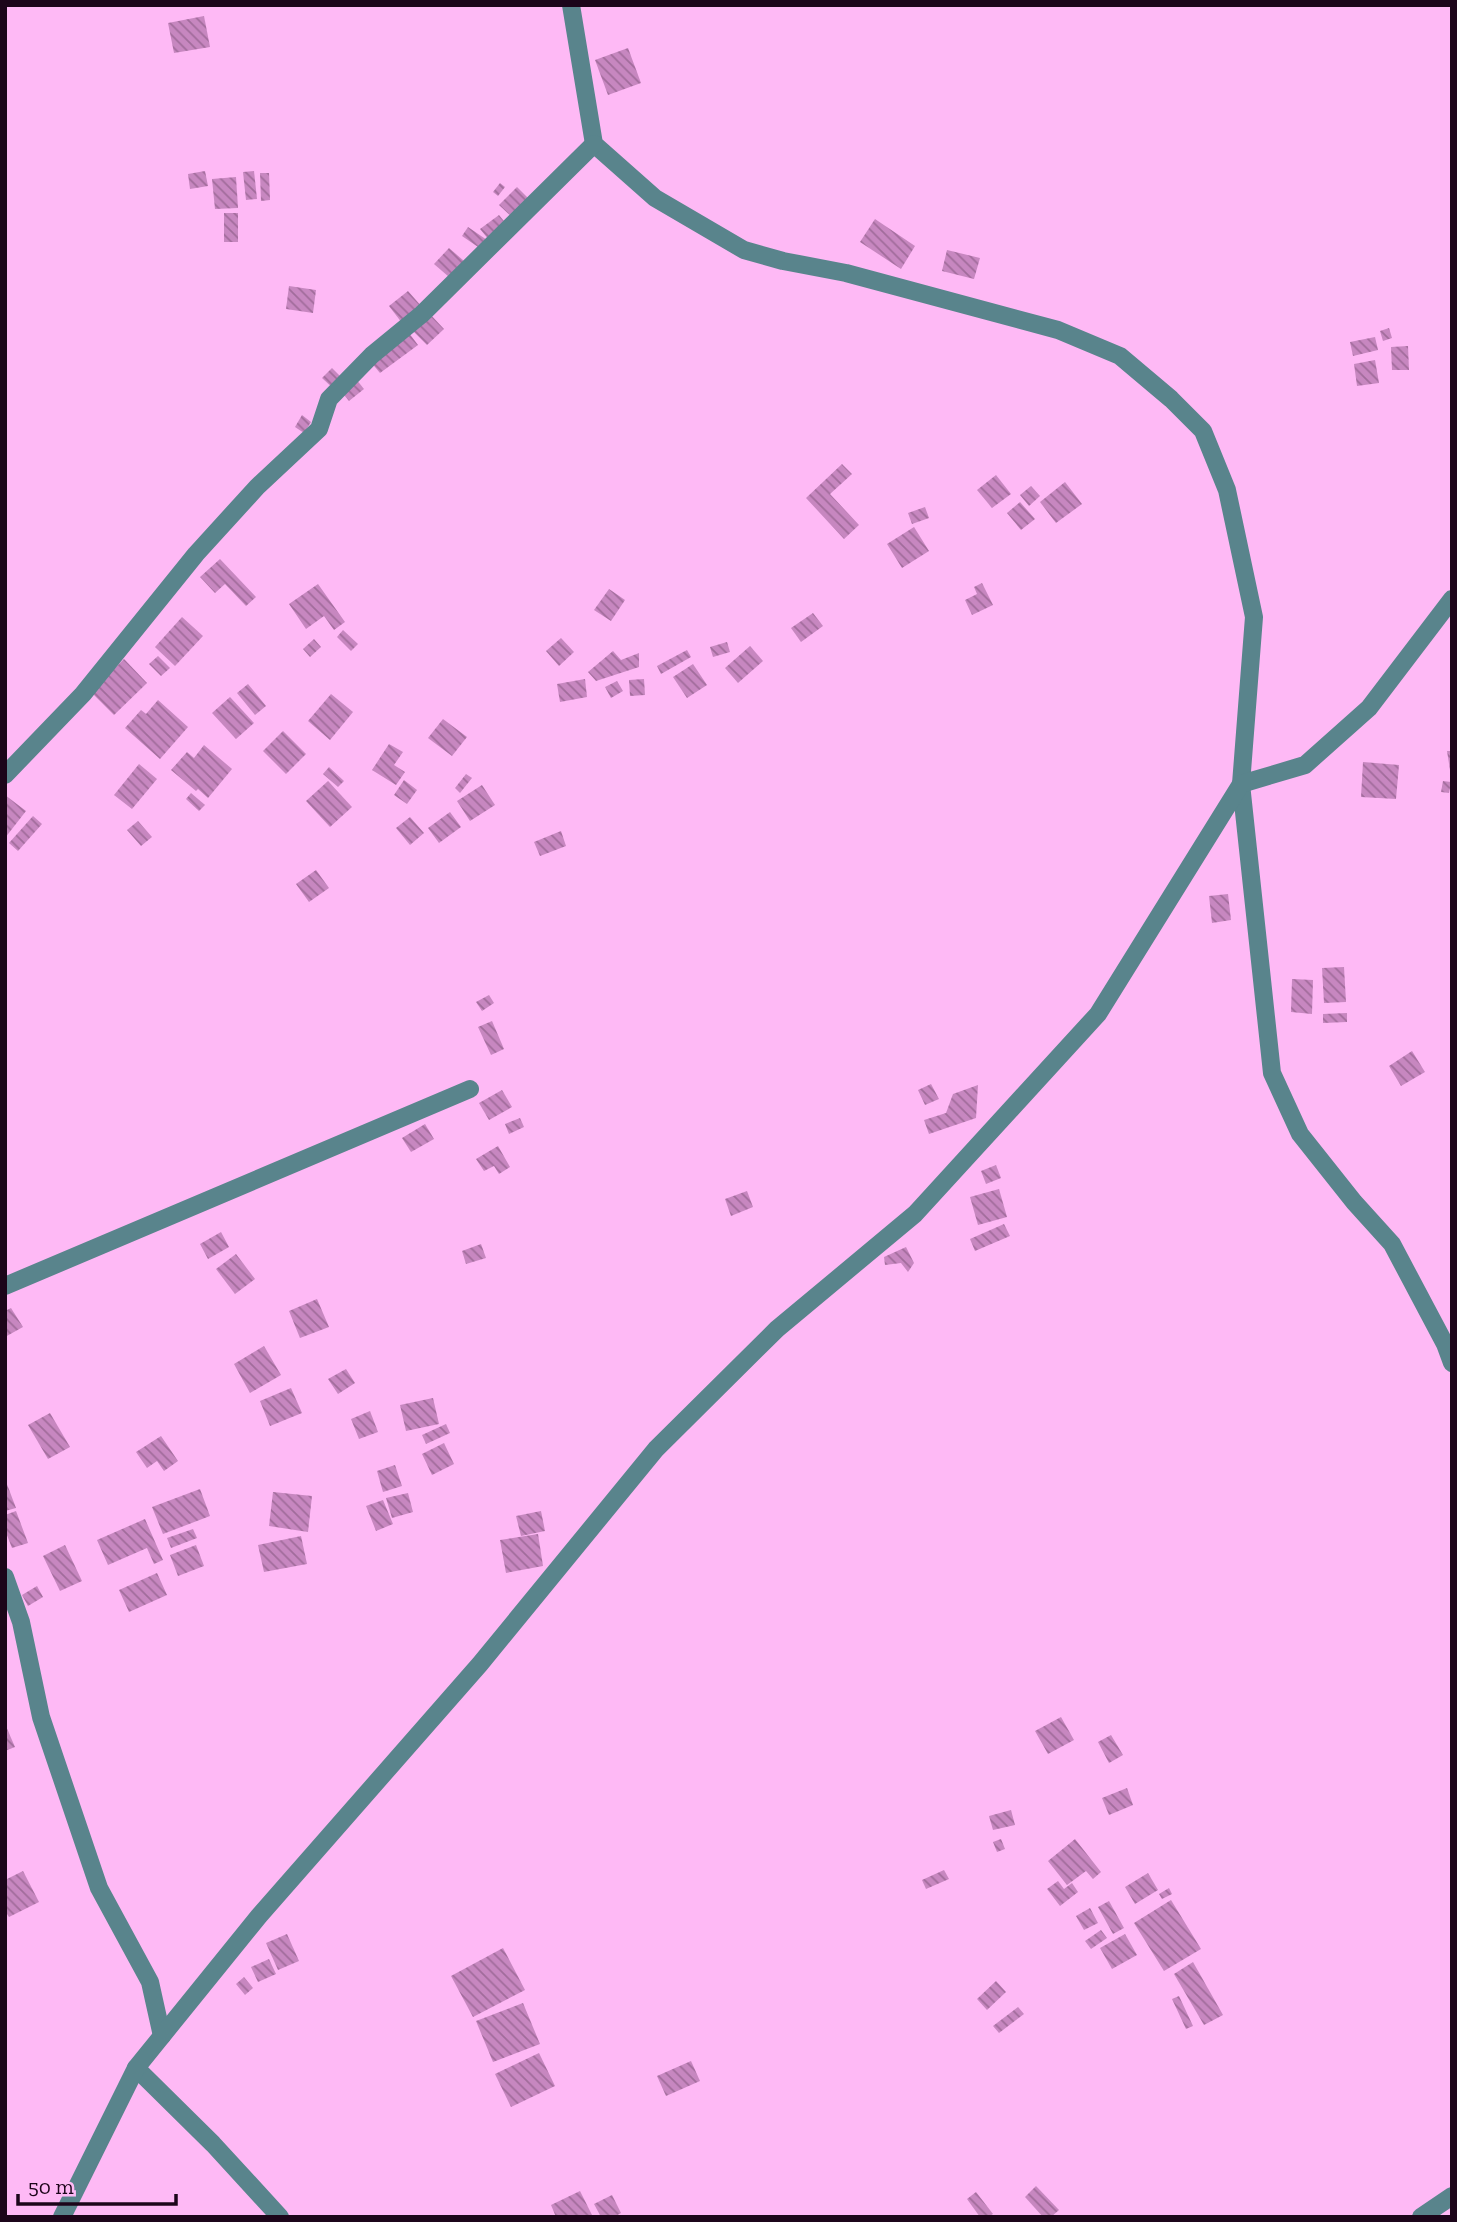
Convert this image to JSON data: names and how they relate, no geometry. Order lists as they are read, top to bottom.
{
  "scale_bar": "50 m"
}
